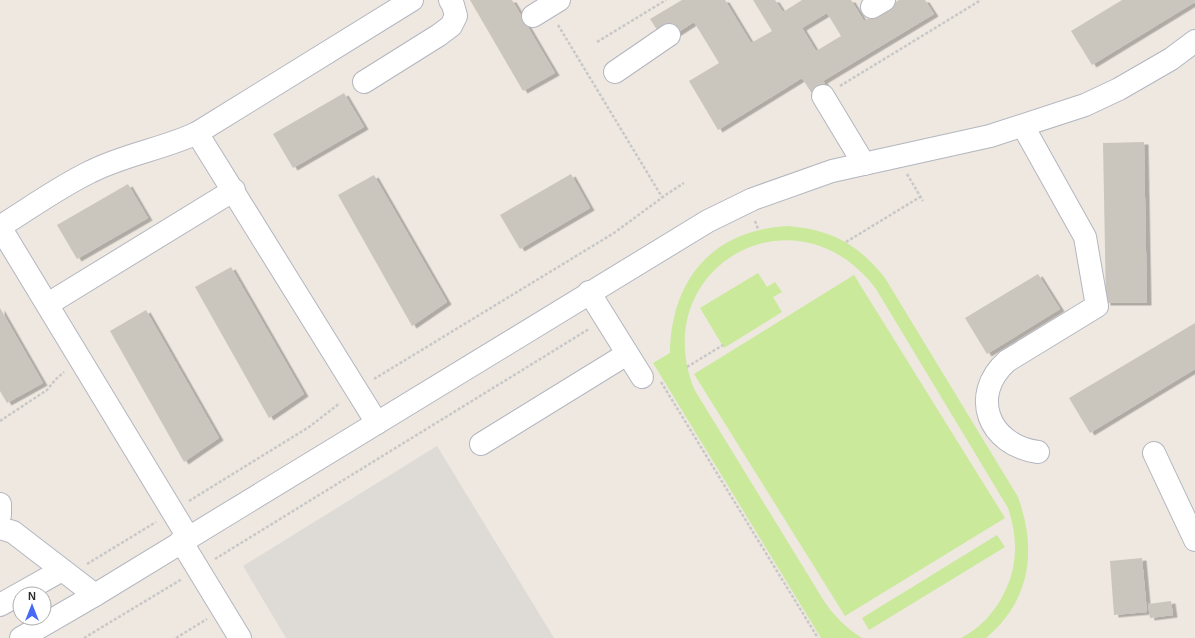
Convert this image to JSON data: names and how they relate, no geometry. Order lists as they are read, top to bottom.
{
  "north": "top"
}
